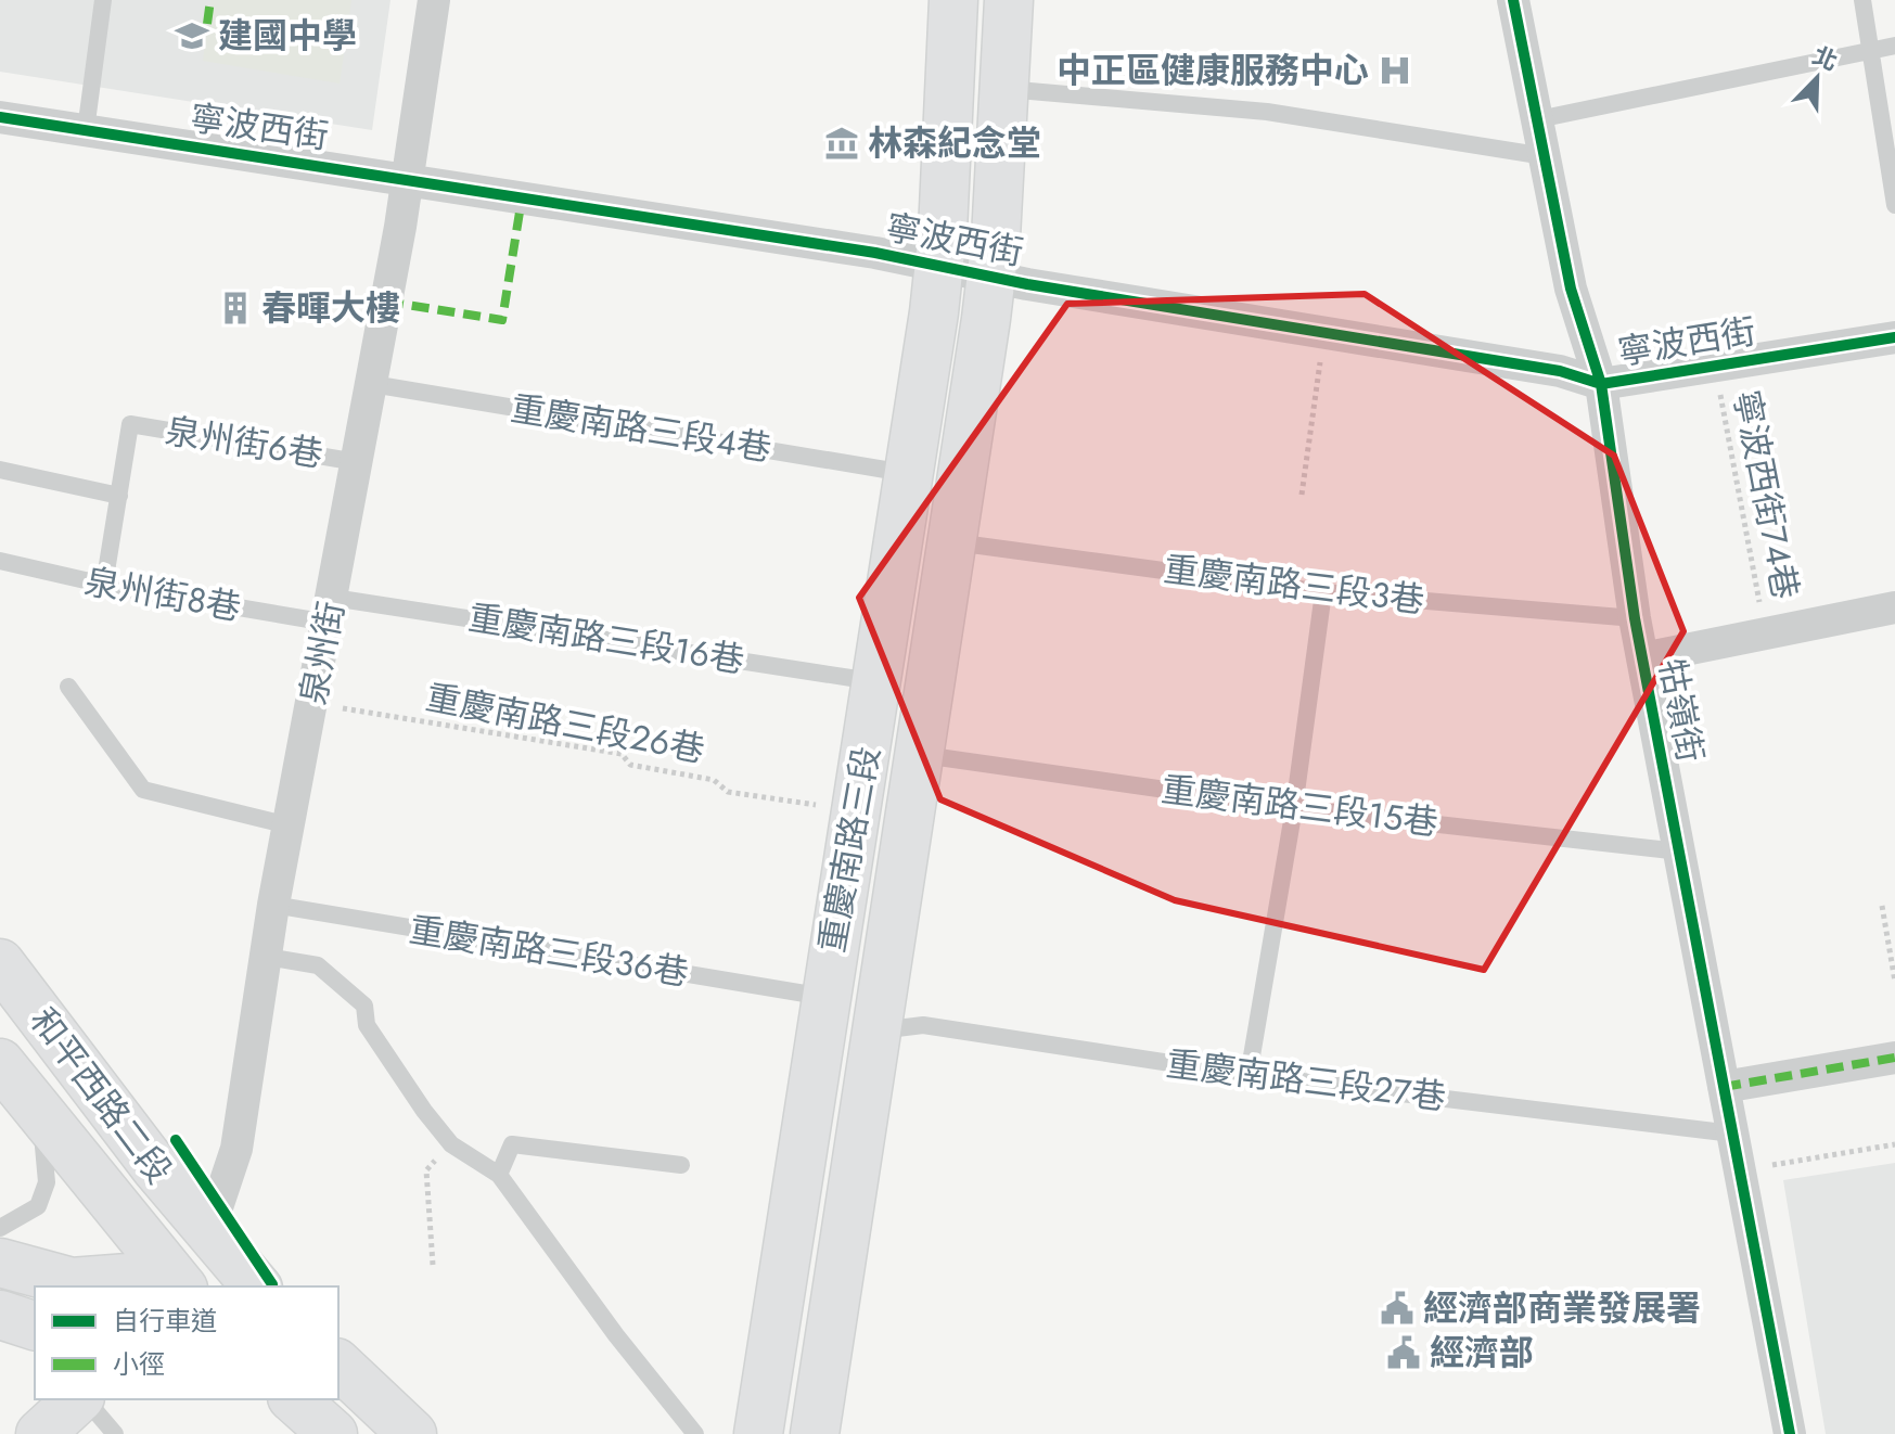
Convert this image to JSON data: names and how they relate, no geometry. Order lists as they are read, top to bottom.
{
  "streets": {
    "main road": ["泉州街", "重慶南路三段", "和平西路二段"],
    "street": ["寧波西街", "牯嶺街"],
    "lane": [
      "重慶南路三段4巷",
      "泉州街6巷",
      "重慶南路三段3巷",
      "泉州街8巷",
      "重慶南路三段16巷",
      "重慶南路三段15巷",
      "重慶南路三段36巷",
      "重慶南路三段27巷"
    ],
    "path": ["寧波西街74巷", "重慶南路三段26巷"]
  },
  "crossings": [
    ["寧波西街", "寧波西街74巷"],
    ["寧波西街", "泉州街"],
    ["寧波西街", "牯嶺街"],
    ["寧波西街", "重慶南路三段"],
    ["重慶南路三段4巷", "泉州街"],
    ["重慶南路三段4巷", "重慶南路三段"],
    ["泉州街6巷", "泉州街"],
    ["重慶南路三段3巷", "牯嶺街"],
    ["重慶南路三段3巷", "重慶南路三段"],
    ["泉州街8巷", "重慶南路三段16巷"],
    ["泉州街8巷", "泉州街"],
    ["重慶南路三段16巷", "泉州街"],
    ["重慶南路三段16巷", "重慶南路三段"],
    ["泉州街", "重慶南路三段26巷"],
    ["泉州街", "重慶南路三段36巷"],
    ["泉州街", "和平西路二段"],
    ["牯嶺街", "重慶南路三段15巷"],
    ["牯嶺街", "重慶南路三段27巷"],
    ["重慶南路三段26巷", "重慶南路三段"],
    ["重慶南路三段15巷", "重慶南路三段"],
    ["重慶南路三段", "重慶南路三段36巷"],
    ["重慶南路三段", "重慶南路三段27巷"]
  ],
  "places": {
    "school or university": ["建國中學"],
    "hospital": ["中正區健康服務中心"],
    "museum": ["林森紀念堂"],
    "building": ["春暉大樓"],
    "public building": ["經濟部商業發展署", "經濟部"]
  },
  "legend": ["自行車道", "小徑"],
  "north": "top right"
}
